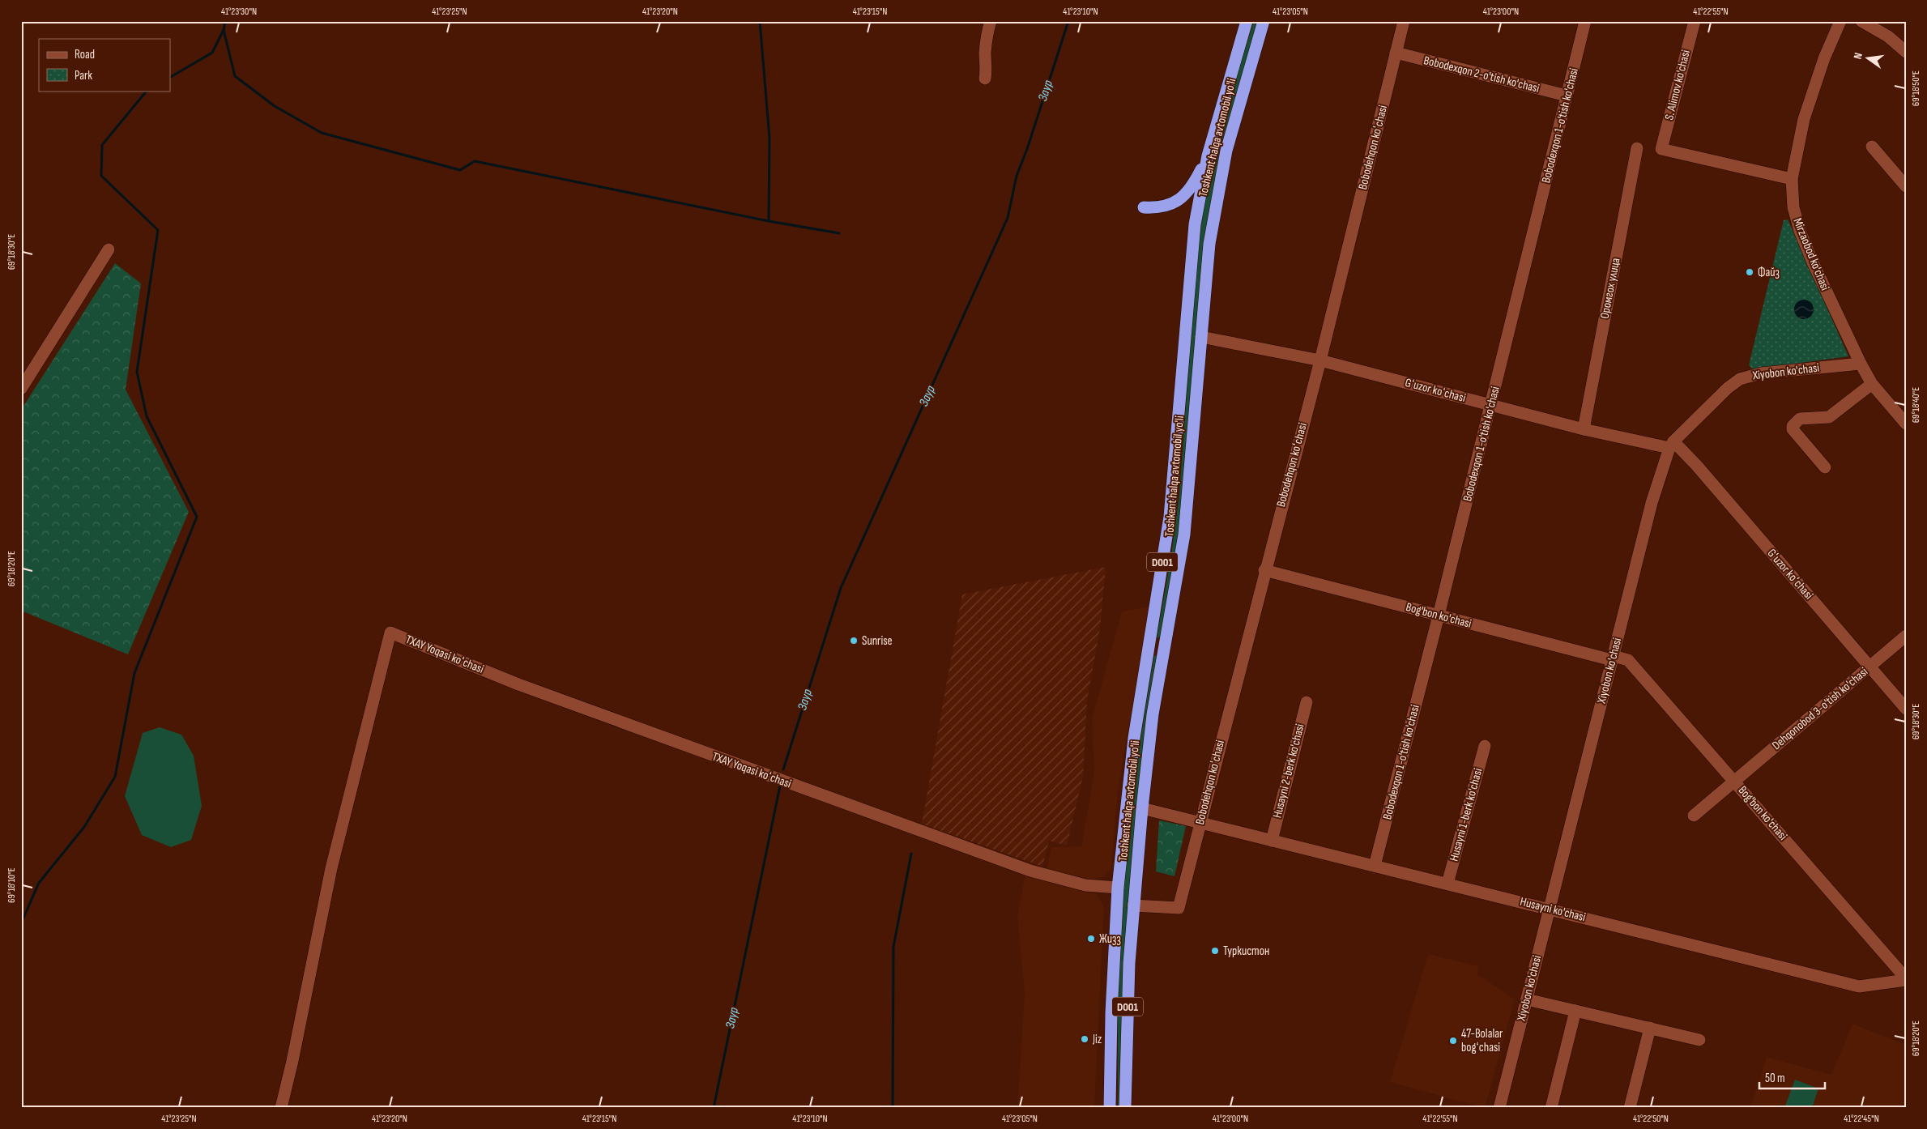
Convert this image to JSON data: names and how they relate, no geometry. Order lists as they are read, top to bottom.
{
  "streets": {
    "highway": ["Toshkent halqa avtomobil yo'li", "D001"],
    "street": [
      "Bobodexqon 2-o'tish ko'chasi",
      "S. Alimov ko'chasi",
      "Bobodexqon 1-o'tish ko'chasi",
      "Bobodehqon koʻchasi",
      "Mirzaobod ko'chasi",
      "Оромгох улица",
      "Xiyobon ko'chasi",
      "Gʻuzor koʻchasi",
      "Bog'bon ko'chasi",
      "TXAY Yoqasi koʻchasi",
      "Dehqonobod 3-o'tish ko'chasi",
      "Husayni 2-berk ko'chasi",
      "Husayni 1-berk ko'chasi",
      "Husayni ko'chasi"
    ]
  },
  "crossings": [
    ["Bobodexqon 2-o'tish ko'chasi", "Bobodexqon 1-o'tish ko'chasi"],
    ["Bobodexqon 2-o'tish ko'chasi", "Bobodehqon koʻchasi"],
    ["S. Alimov ko'chasi", "Mirzaobod ko'chasi"],
    ["Bobodexqon 1-o'tish ko'chasi", "Gʻuzor koʻchasi"],
    ["Bobodexqon 1-o'tish ko'chasi", "Bog'bon ko'chasi"],
    ["Bobodexqon 1-o'tish ko'chasi", "Husayni ko'chasi"],
    ["Toshkent halqa avtomobil yo'li", "Bobodehqon koʻchasi"],
    ["Toshkent halqa avtomobil yo'li", "Gʻuzor koʻchasi"],
    ["Toshkent halqa avtomobil yo'li", "TXAY Yoqasi koʻchasi"],
    ["Toshkent halqa avtomobil yo'li", "Husayni ko'chasi"],
    ["Bobodehqon koʻchasi", "Gʻuzor koʻchasi"],
    ["Bobodehqon koʻchasi", "Bog'bon ko'chasi"],
    ["Bobodehqon koʻchasi", "Husayni ko'chasi"],
    ["Mirzaobod ko'chasi", "Xiyobon ko'chasi"],
    ["Оромгох улица", "Gʻuzor koʻchasi"],
    ["Xiyobon ko'chasi", "Gʻuzor koʻchasi"],
    ["Xiyobon ko'chasi", "Bog'bon ko'chasi"],
    ["Xiyobon ko'chasi", "Husayni ko'chasi"],
    ["Gʻuzor koʻchasi", "Dehqonobod 3-o'tish ko'chasi"],
    ["Bog'bon ko'chasi", "Dehqonobod 3-o'tish ko'chasi"],
    ["Bog'bon ko'chasi", "Husayni ko'chasi"],
    ["Husayni 2-berk ko'chasi", "Husayni ko'chasi"],
    ["Husayni 1-berk ko'chasi", "Husayni ko'chasi"]
  ],
  "water": ["Заур"],
  "places": [
    "Файз",
    "Sunrise",
    "Жизз",
    "Туркистон",
    "Jiz",
    "47-Bolalar bogʻchasi"
  ],
  "legend": ["Road", "Park"],
  "scale_bar": "50 m",
  "north": "left",
  "coordinates": [
    "41°23'30\"N",
    "41°23'25\"N",
    "41°23'20\"N",
    "41°23'15\"N",
    "41°23'10\"N",
    "41°23'05\"N",
    "41°23'00\"N",
    "41°22'55\"N",
    "69°18'50\"E",
    "69°18'30\"E",
    "69°18'40\"E",
    "69°18'20\"E",
    "69°18'10\"E",
    "41°22'50\"N",
    "41°22'45\"N"
  ]
}
